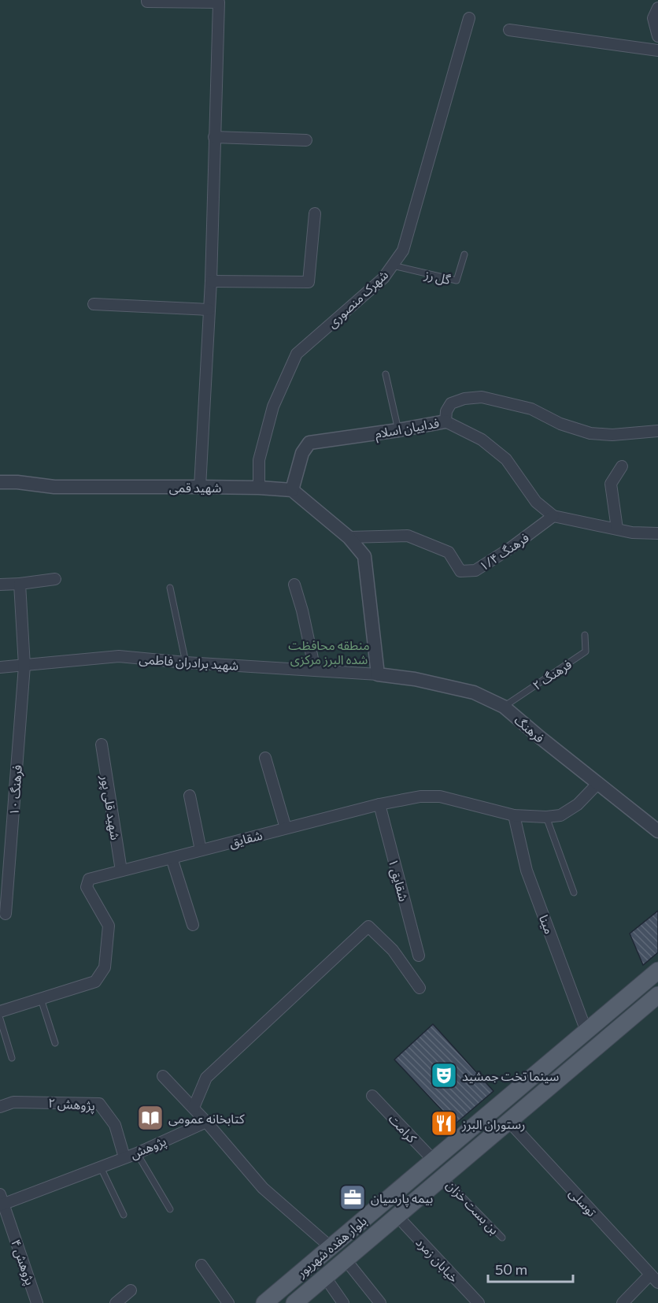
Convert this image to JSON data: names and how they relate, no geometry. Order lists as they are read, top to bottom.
{
  "streets": {
    "main road": ["بلوار هفده شهریور"],
    "street": [
      "شهرک منصوری",
      "فداییان اسلام",
      "شهید قمی",
      "فرهنگ ۱/۴",
      "شهید برادران فاطمی",
      "فرهنگ",
      "فرهنگ ۱۰",
      "شهید قلی پور",
      "شقایق",
      "شقایق ۱",
      "مینا",
      "پژوهش ۲",
      "کرامت",
      "پژوهش",
      "توسلی",
      "خیابان زمرد",
      "پژوهش ۴"
    ],
    "lane": ["گل رز", "فرهنگ ۲", "بن بست خزان"]
  },
  "crossings": [
    ["گل رز", "شهرک منصوری"],
    ["شهرک منصوری", "شهید قمی"],
    ["فداییان اسلام", "شهید قمی"],
    ["فداییان اسلام", "فرهنگ ۱/۴"],
    ["شهید برادران فاطمی", "فرهنگ"],
    ["شهید برادران فاطمی", "فرهنگ ۱۰"],
    ["فرهنگ ۲", "فرهنگ"],
    ["فرهنگ", "شقایق"],
    ["شهید قلی پور", "شقایق"],
    ["شقایق", "شقایق ۱"],
    ["شقایق", "مینا"],
    ["مینا", "بلوار هفده شهریور"],
    ["پژوهش ۲", "پژوهش"],
    ["کرامت", "بلوار هفده شهریور"],
    ["پژوهش", "پژوهش ۴"],
    ["توسلی", "بلوار هفده شهریور"],
    ["بن بست خزان", "بلوار هفده شهریور"],
    ["بلوار هفده شهریور", "خیابان زمرد"]
  ],
  "parks": ["منطقه محافظت شده البرز مرکزی"],
  "places": {
    "theatre": ["سینما تخت جمشید"],
    "library": ["کتابخانه عمومی"],
    "restaurant": ["رستوران البرز"],
    "office": ["بیمه پارسیان"]
  },
  "scale_bar": "50 m"
}
